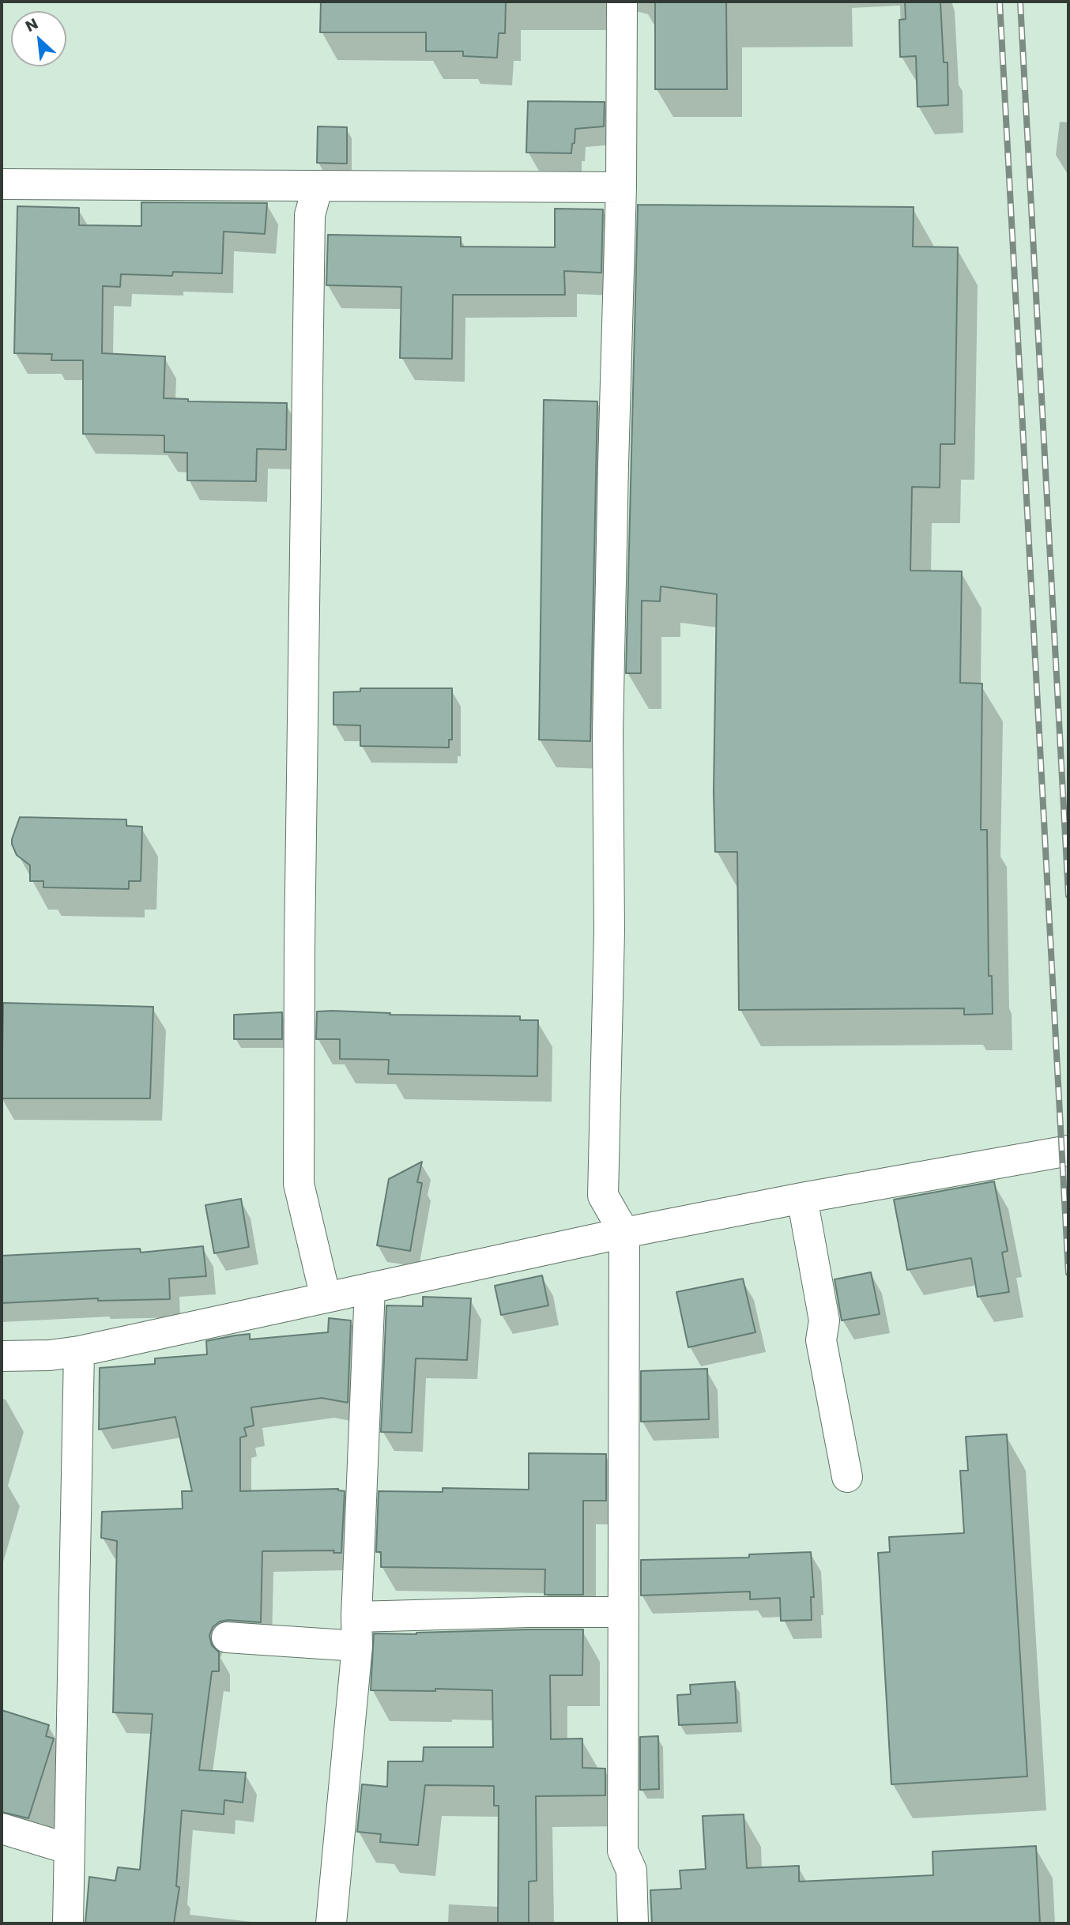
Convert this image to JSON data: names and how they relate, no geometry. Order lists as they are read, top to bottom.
{
  "north": "top left"
}
